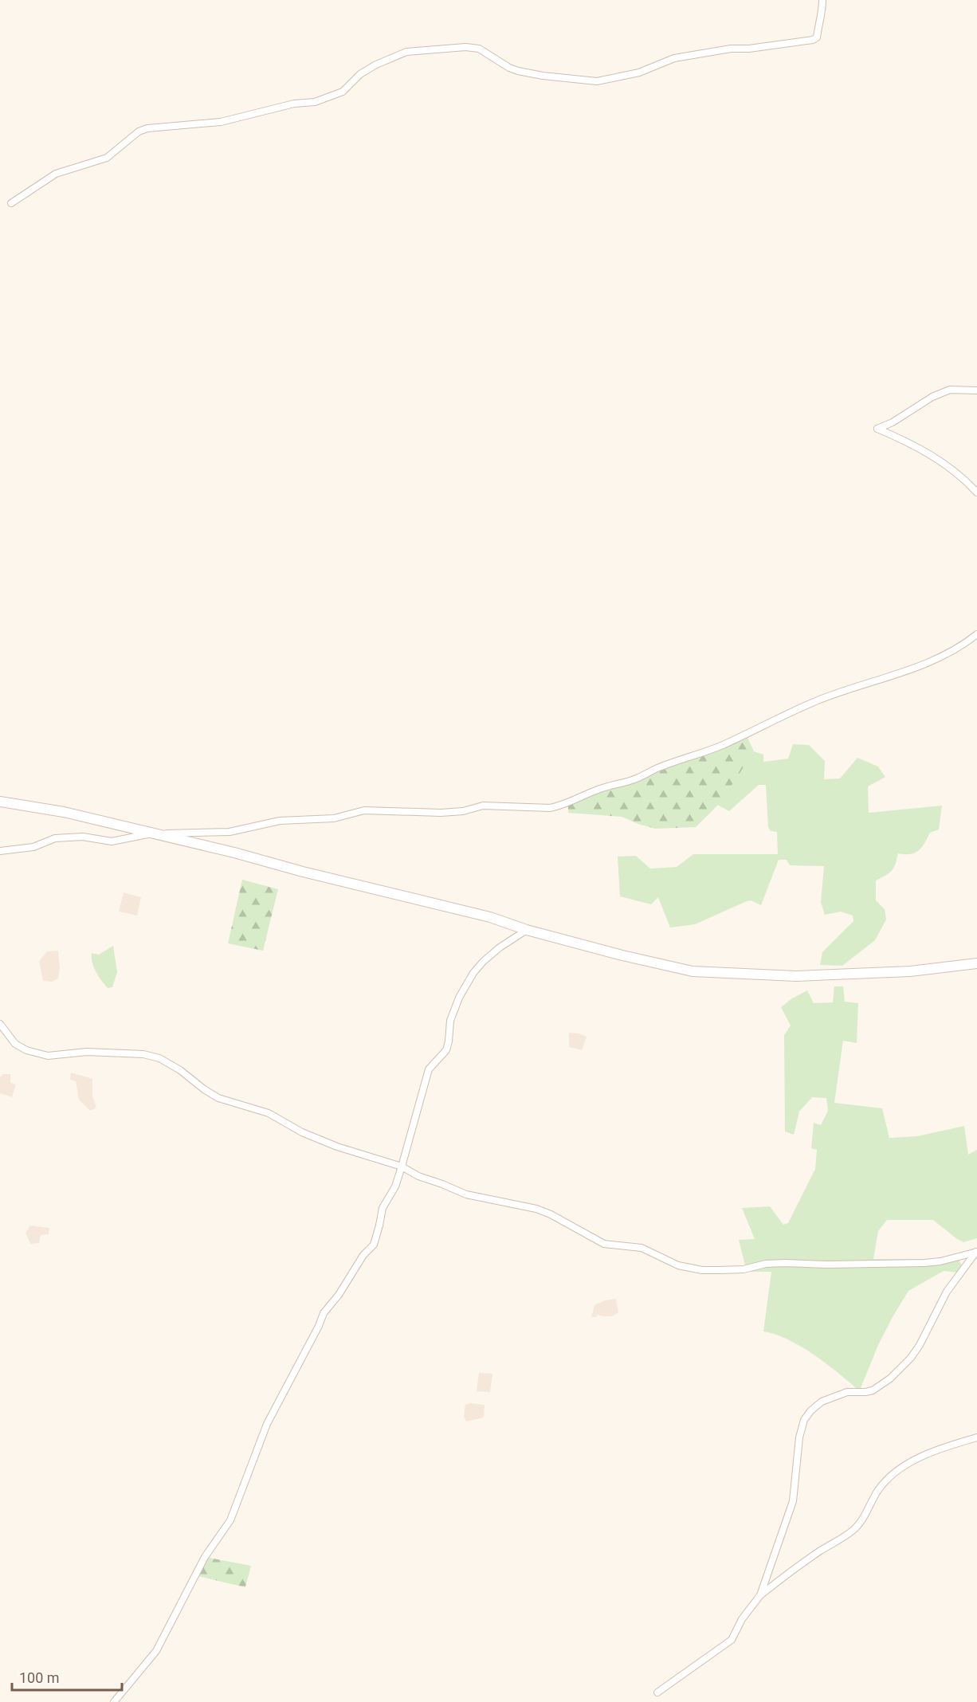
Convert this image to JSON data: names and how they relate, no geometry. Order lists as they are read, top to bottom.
{
  "scale_bar": "100 m"
}
